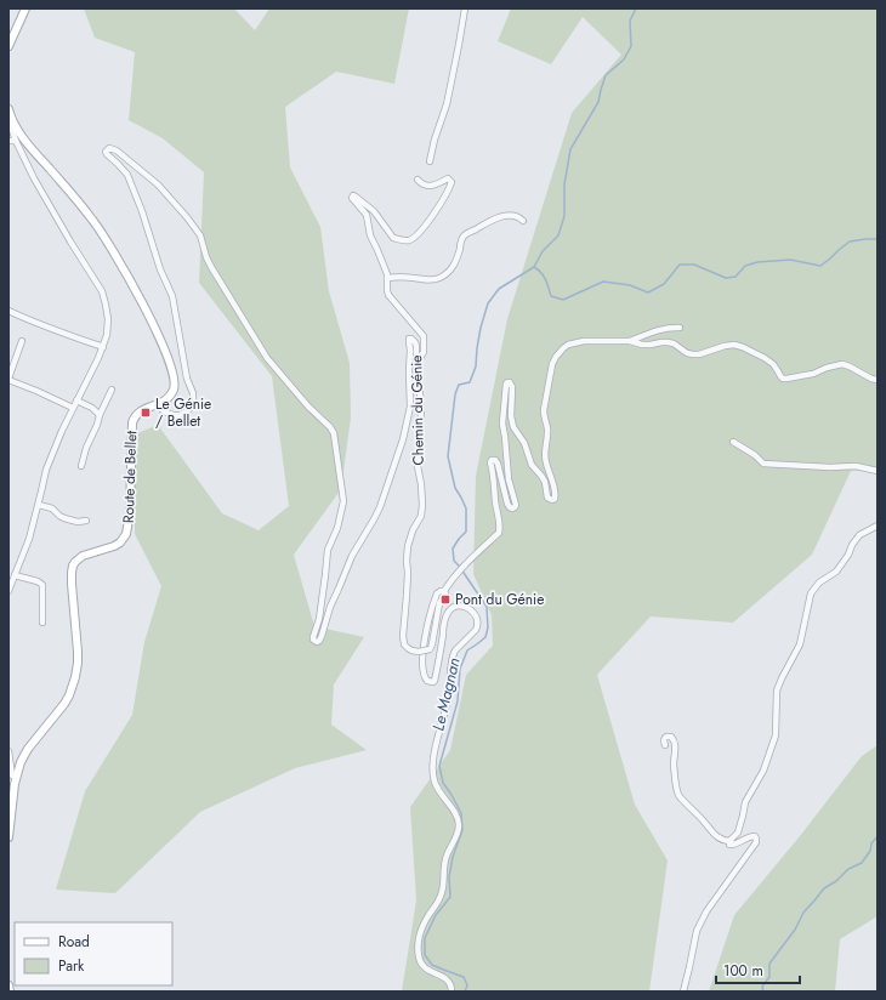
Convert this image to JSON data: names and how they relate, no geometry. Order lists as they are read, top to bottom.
{
  "streets": {
    "main road": ["Route de Bellet"],
    "street": ["Chemin du Génie"]
  },
  "crossings": [
    ["Chemin du Génie", "Route de Bellet"]
  ],
  "water": ["Le Magnan"],
  "places": {
    "transit": ["Le Génie / Bellet", "Pont du Génie"]
  },
  "legend": ["Road", "Park"],
  "scale_bar": "100 m"
}
